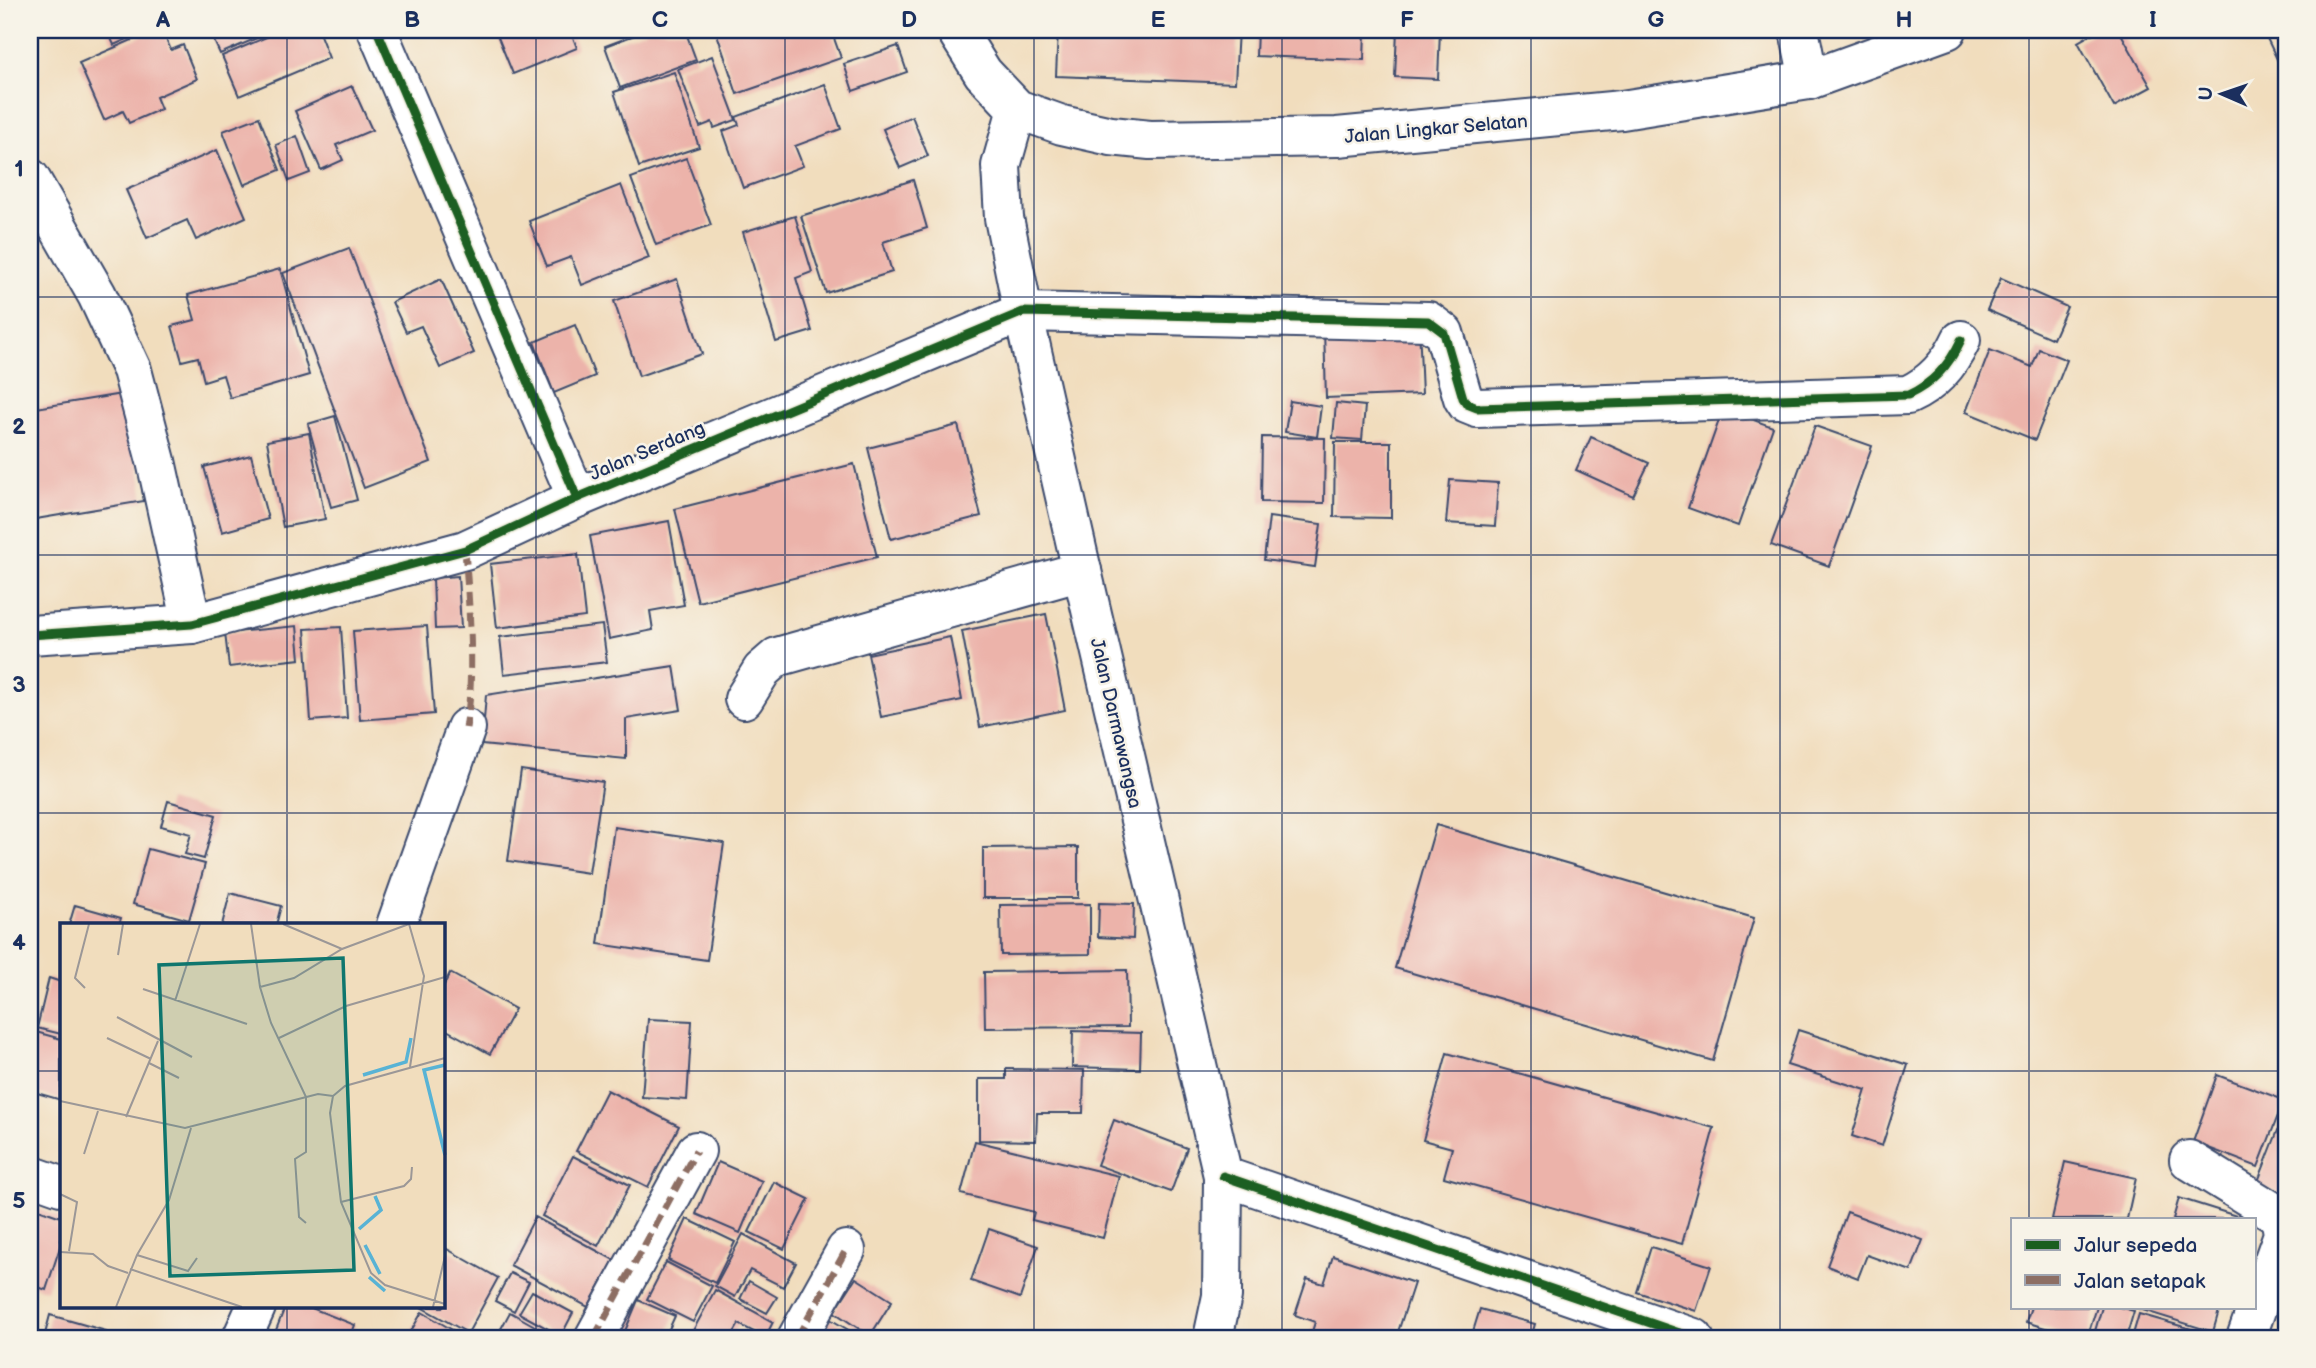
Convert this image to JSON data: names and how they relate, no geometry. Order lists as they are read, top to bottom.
{
  "streets": {
    "main road": ["Jalan Lingkar Selatan", "Jalan Serdang", "Jalan Darmawangsa"]
  },
  "crossings": [
    ["Jalan Lingkar Selatan", "Jalan Darmawangsa"],
    ["Jalan Serdang", "Jalan Darmawangsa"]
  ],
  "legend": ["Jalur sepeda", "Jalan setapak"],
  "north": "left",
  "grid": {
    "columns": [
      "A",
      "B",
      "C",
      "D",
      "E",
      "F",
      "G",
      "H",
      "I"
    ],
    "rows": [
      "1",
      "2",
      "3",
      "4",
      "5"
    ]
  }
}
